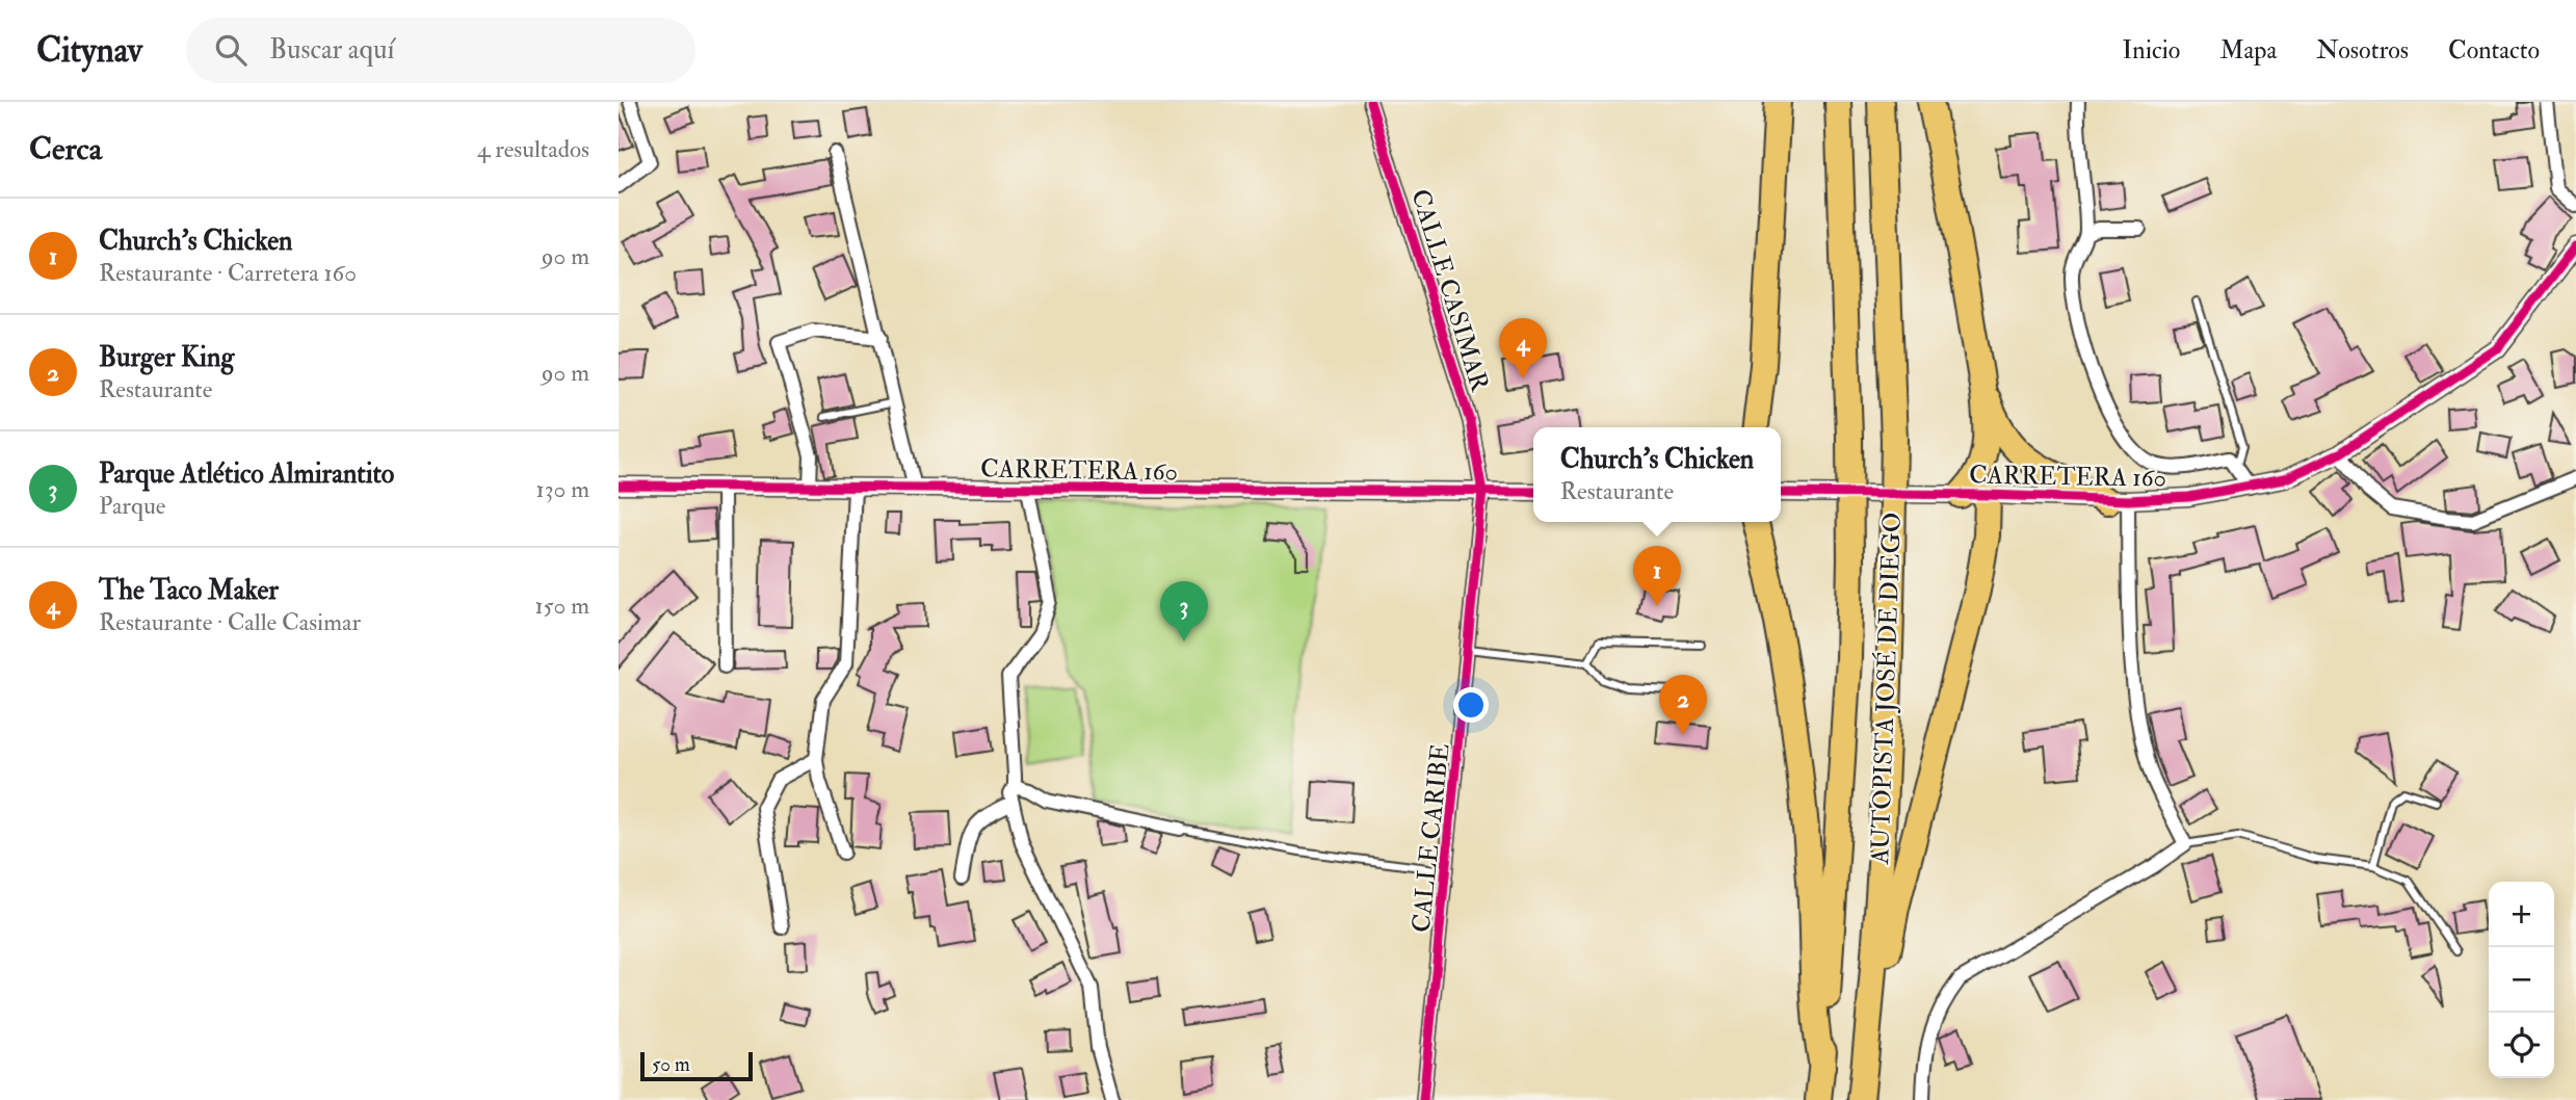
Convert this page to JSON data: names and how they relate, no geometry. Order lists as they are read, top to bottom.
{
  "streets": {
    "highway": ["AUTOPISTA JOSÉ DE DIEGO"],
    "street": ["CALLE CASIMAR", "CARRETERA 160", "CALLE CARIBE"]
  },
  "crossings": [
    ["CALLE CASIMAR", "CARRETERA 160"],
    ["CALLE CASIMAR", "CALLE CARIBE"],
    ["CARRETERA 160", "CALLE CARIBE"]
  ],
  "scale_bar": "50 m",
  "page": {
    "header": "Citynav",
    "search": "Buscar aquí",
    "nav": [
      "Inicio",
      "Mapa",
      "Nosotros",
      "Contacto"
    ],
    "heading": ["Cerca", "4 resultados"],
    "list": [
      {
        "mark": "1",
        "name": "Church's Chicken",
        "note": "Restaurante · Carretera 160",
        "value": "90 m"
      },
      {
        "mark": "2",
        "name": "Burger King",
        "note": "Restaurante",
        "value": "90 m"
      },
      {
        "mark": "3",
        "name": "Parque Atlético Almirantito",
        "note": "Parque",
        "value": "130 m"
      },
      {
        "mark": "4",
        "name": "The Taco Maker",
        "note": "Restaurante · Calle Casimar",
        "value": "150 m"
      }
    ],
    "pins": [
      "4",
      "1",
      "3",
      "2"
    ],
    "popup": ["Church's Chicken", "Restaurante"],
    "map_buttons": ["+", "−"],
    "scale": "50 m"
  }
}
